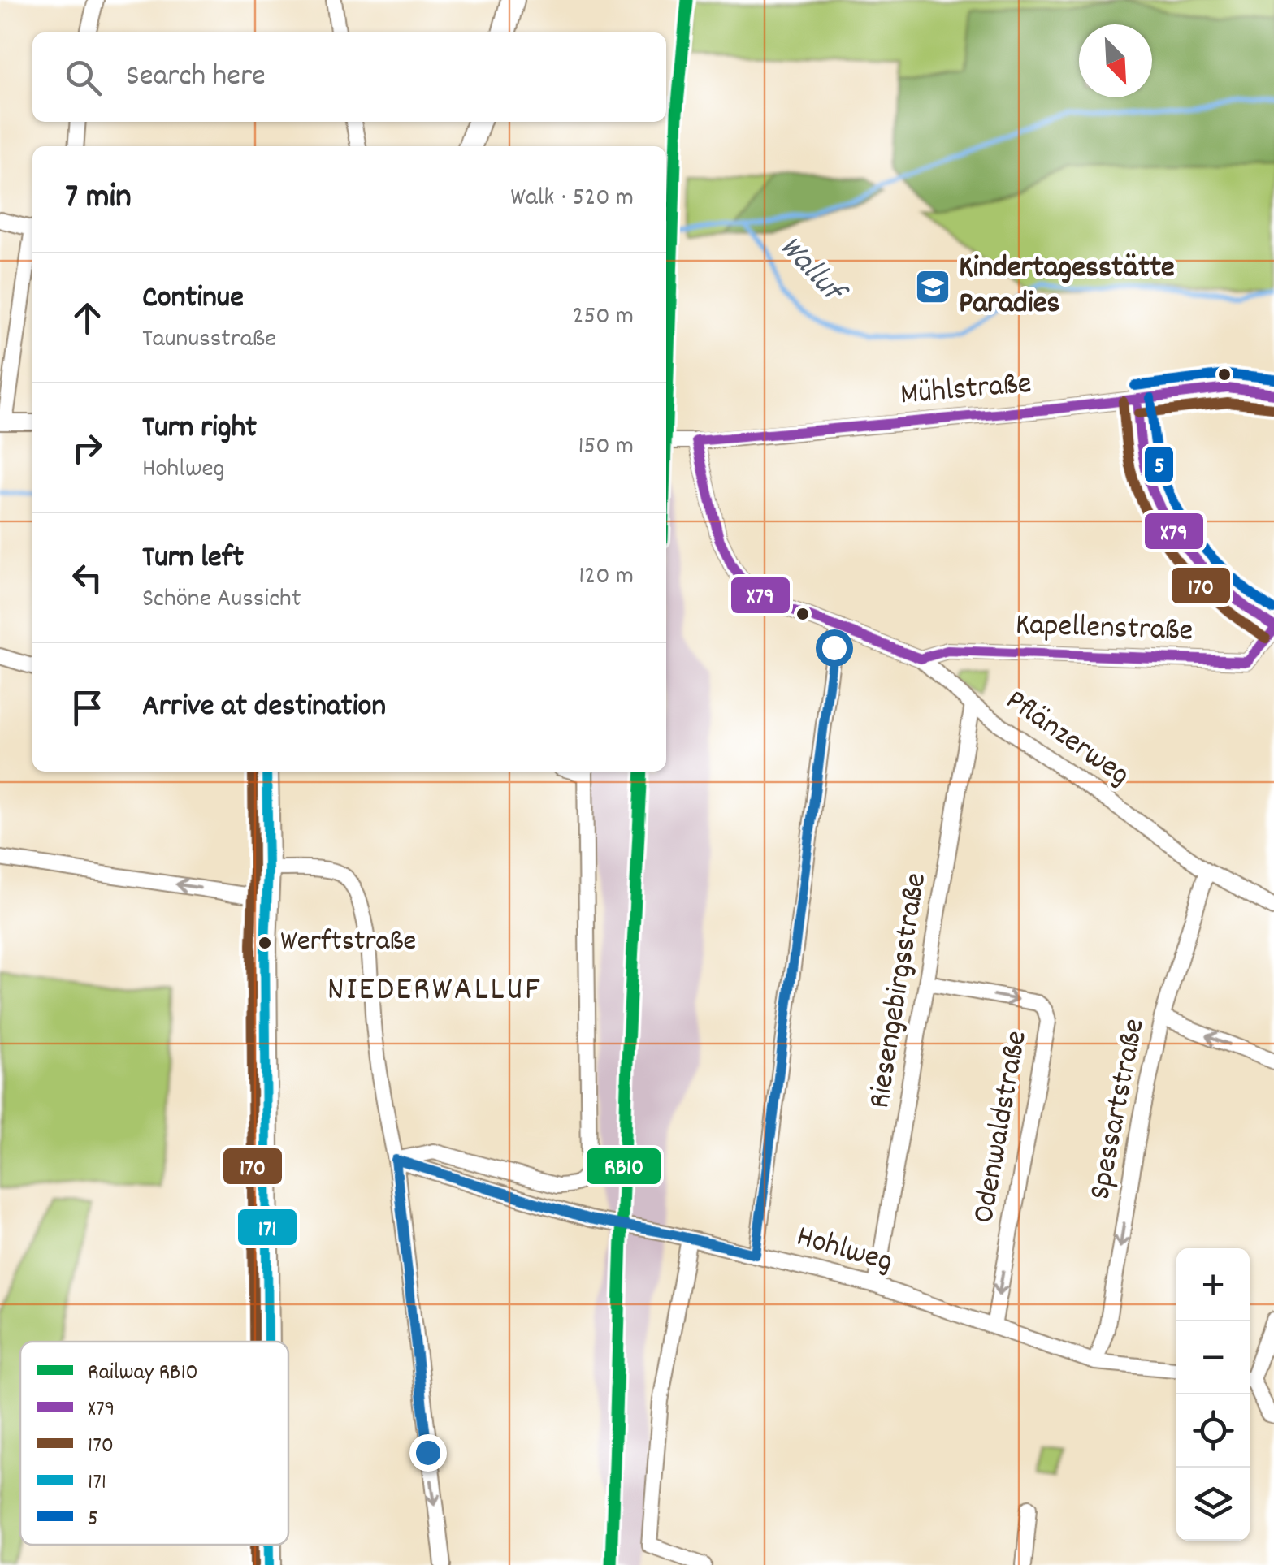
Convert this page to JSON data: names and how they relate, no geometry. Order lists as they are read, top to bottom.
{
  "streets": {
    "street": [
      "Mühlstraße",
      "Kapellenstraße",
      "Pflänzerweg",
      "Riesengebirgsstraße",
      "Spessartstraße",
      "Odenwaldstraße",
      "Hohlweg"
    ]
  },
  "crossings": [
    ["Mühlstraße", "Pflänzerweg"],
    ["Kapellenstraße", "Pflänzerweg"],
    ["Pflänzerweg", "Riesengebirgsstraße"],
    ["Pflänzerweg", "Spessartstraße"],
    ["Riesengebirgsstraße", "Odenwaldstraße"],
    ["Riesengebirgsstraße", "Hohlweg"],
    ["Spessartstraße", "Hohlweg"],
    ["Odenwaldstraße", "Hohlweg"]
  ],
  "one_way": ["Spessartstraße"],
  "districts": ["NIEDERWALLUF"],
  "water": ["Walluf"],
  "places": {
    "school or university": ["Kindertagesstätte Paradies"],
    "other": ["Werftstraße"]
  },
  "lines": [
    "rail line RB10",
    "transit line 5",
    "transit line X79",
    "transit line 170",
    "transit line 171"
  ],
  "legend": [
    "Railway RB10",
    "X79",
    "170",
    "171",
    "5"
  ],
  "north": "bottom right",
  "page": {
    "search": "Search here",
    "heading": ["7 min", "Walk · 520 m"],
    "list": [
      ["Continue", "Taunusstraße", "250 m"],
      ["Turn right", "Hohlweg", "150 m"],
      ["Turn left", "Schöne Aussicht", "120 m"],
      "Arrive at destination"
    ],
    "map_buttons": ["+", "−"]
  }
}
